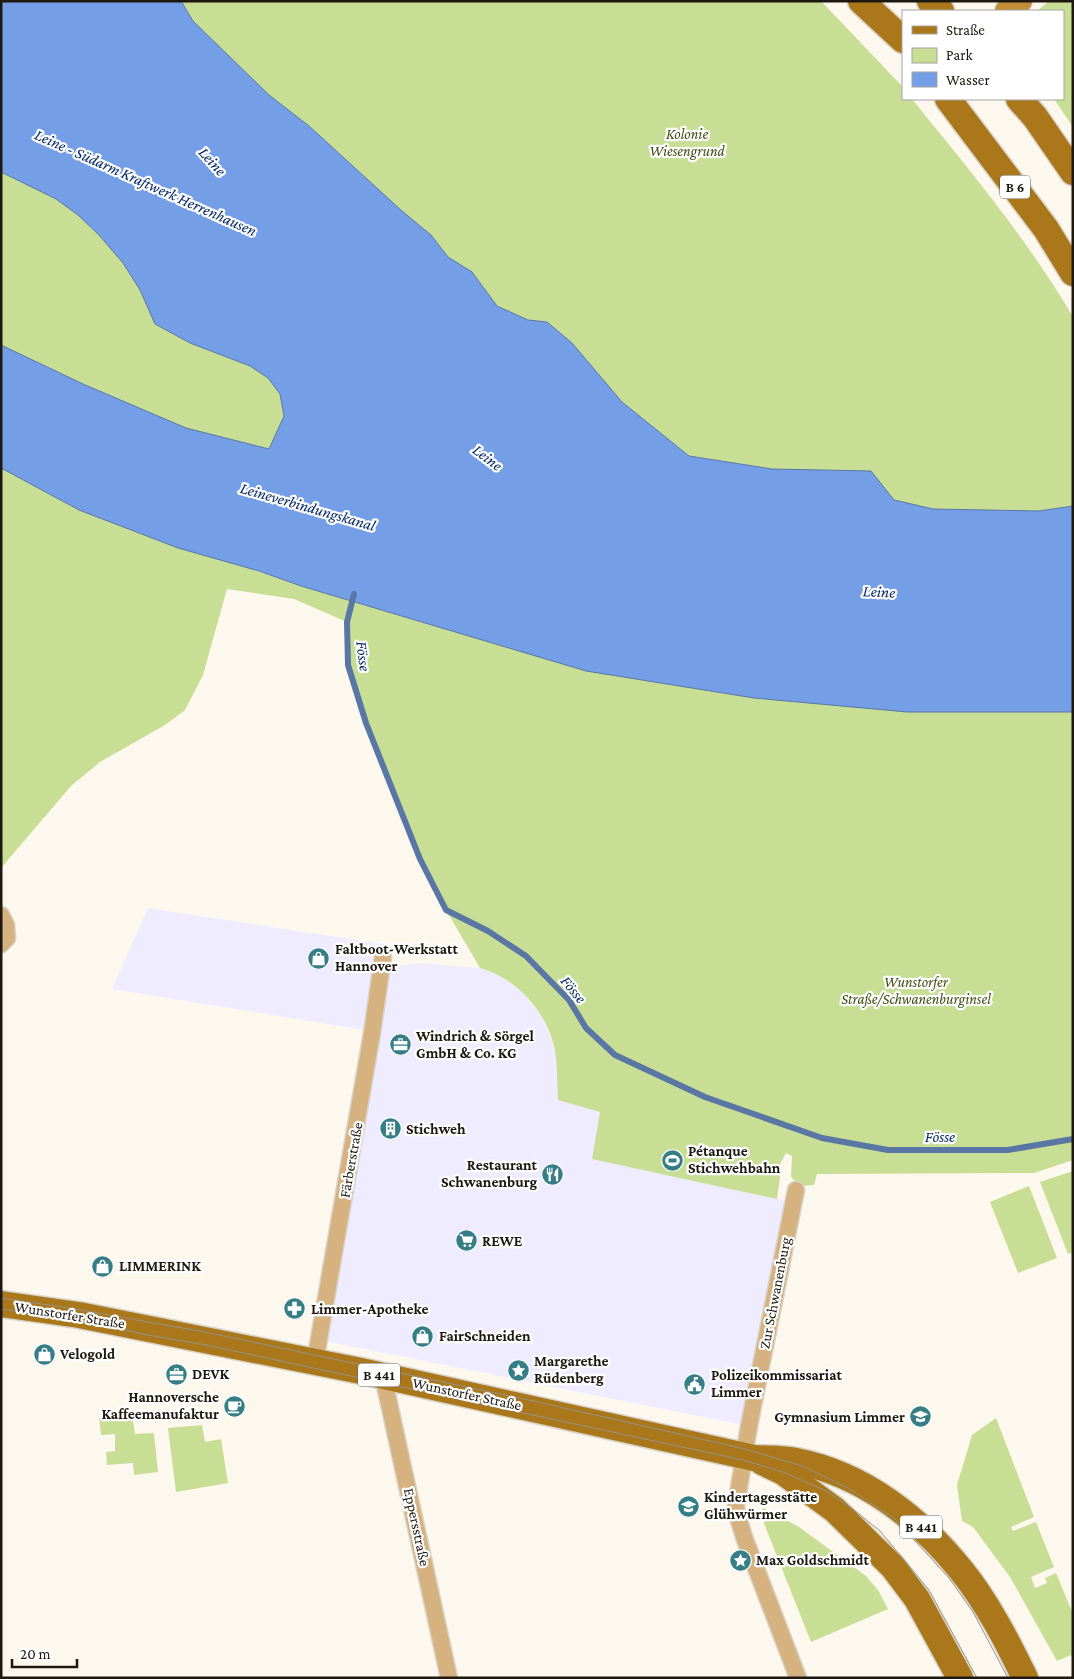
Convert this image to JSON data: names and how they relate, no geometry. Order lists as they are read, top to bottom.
{
  "streets": {
    "main road": ["B 6", "Wunstorfer Straße", "B 441"],
    "street": ["Färberstraße", "Zur Schwanenburg", "Eppersstraße"]
  },
  "crossings": [
    ["Färberstraße", "Wunstorfer Straße"],
    ["Zur Schwanenburg", "Wunstorfer Straße"],
    ["Wunstorfer Straße", "Eppersstraße"]
  ],
  "water": [
    "Leine",
    "Leine - Südarm Kraftwerk Herrenhausen",
    "Leineverbindungskanal",
    "Fösse"
  ],
  "parks": ["Kolonie Wiesengrund", "Wunstorfer Straße/Schwanenburginsel"],
  "places": {
    "shop": [
      "Faltboot-Werkstatt Hannover",
      "LIMMERINK",
      "FairSchneiden",
      "Velogold"
    ],
    "office": ["Windrich & Sörgel GmbH & Co. KG", "DEVK"],
    "building": ["Stichweh"],
    "sports": ["Pétanque Stichwehbahn"],
    "restaurant": ["Restaurant Schwanenburg"],
    "supermarket": ["REWE"],
    "pharmacy": ["Limmer-Apotheke"],
    "place": ["Margarethe Rüdenberg", "Max Goldschmidt"],
    "public building": ["Polizeikommissariat Limmer"],
    "cafe": ["Hannoversche Kaffeemanufaktur"],
    "school or university": ["Gymnasium Limmer", "Kindertagesstätte Glühwürmer"]
  },
  "legend": ["Straße", "Park", "Wasser"],
  "scale_bar": "20 m"
}
